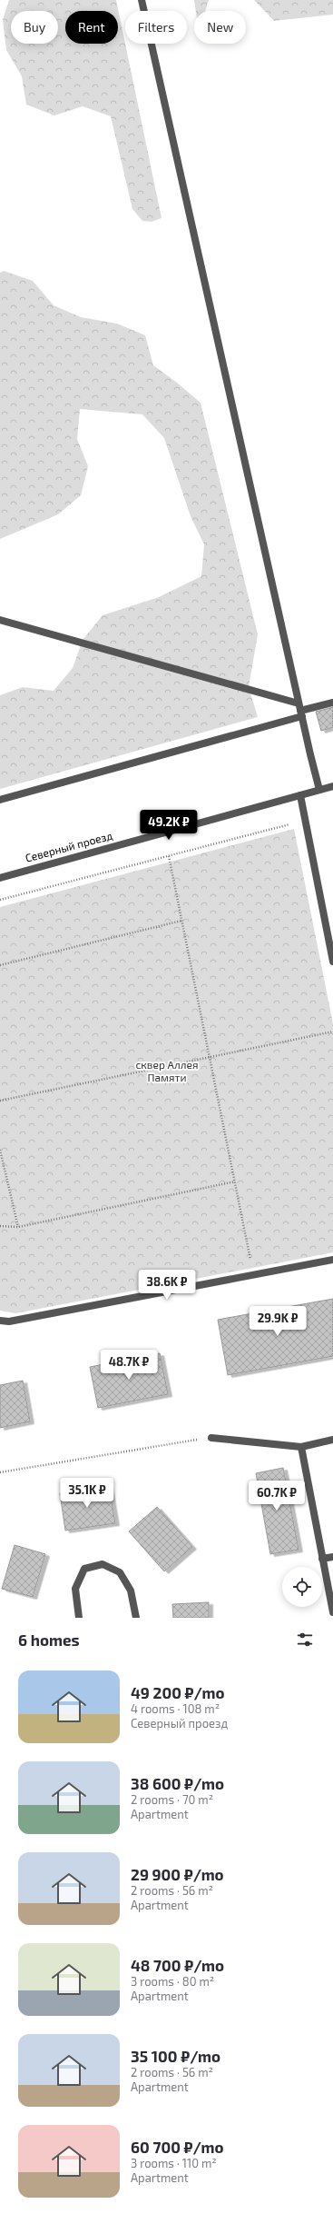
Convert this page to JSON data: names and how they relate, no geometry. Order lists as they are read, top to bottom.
{
  "streets": {
    "street": ["Северный проезд"]
  },
  "parks": ["сквер Аллея Памяти"],
  "page": {
    "chip": [
      "Buy",
      "Rent",
      "Filters",
      "New"
    ],
    "price": [
      "49.2K ₽",
      "38.6K ₽",
      "29.9K ₽",
      "48.7K ₽",
      "35.1K ₽",
      "60.7K ₽"
    ],
    "heading": "6 homes",
    "list": [
      {
        "name": "49 200 ₽/mo",
        "note": "4 rooms · 108 m² · Северный проезд"
      },
      {
        "name": "38 600 ₽/mo",
        "note": "2 rooms · 70 m² · Apartment"
      },
      {
        "name": "29 900 ₽/mo",
        "note": "2 rooms · 56 m² · Apartment"
      },
      {
        "name": "48 700 ₽/mo",
        "note": "3 rooms · 80 m² · Apartment"
      },
      {
        "name": "35 100 ₽/mo",
        "note": "2 rooms · 56 m² · Apartment"
      },
      {
        "name": "60 700 ₽/mo",
        "note": "3 rooms · 110 m² · Apartment"
      }
    ]
  }
}
